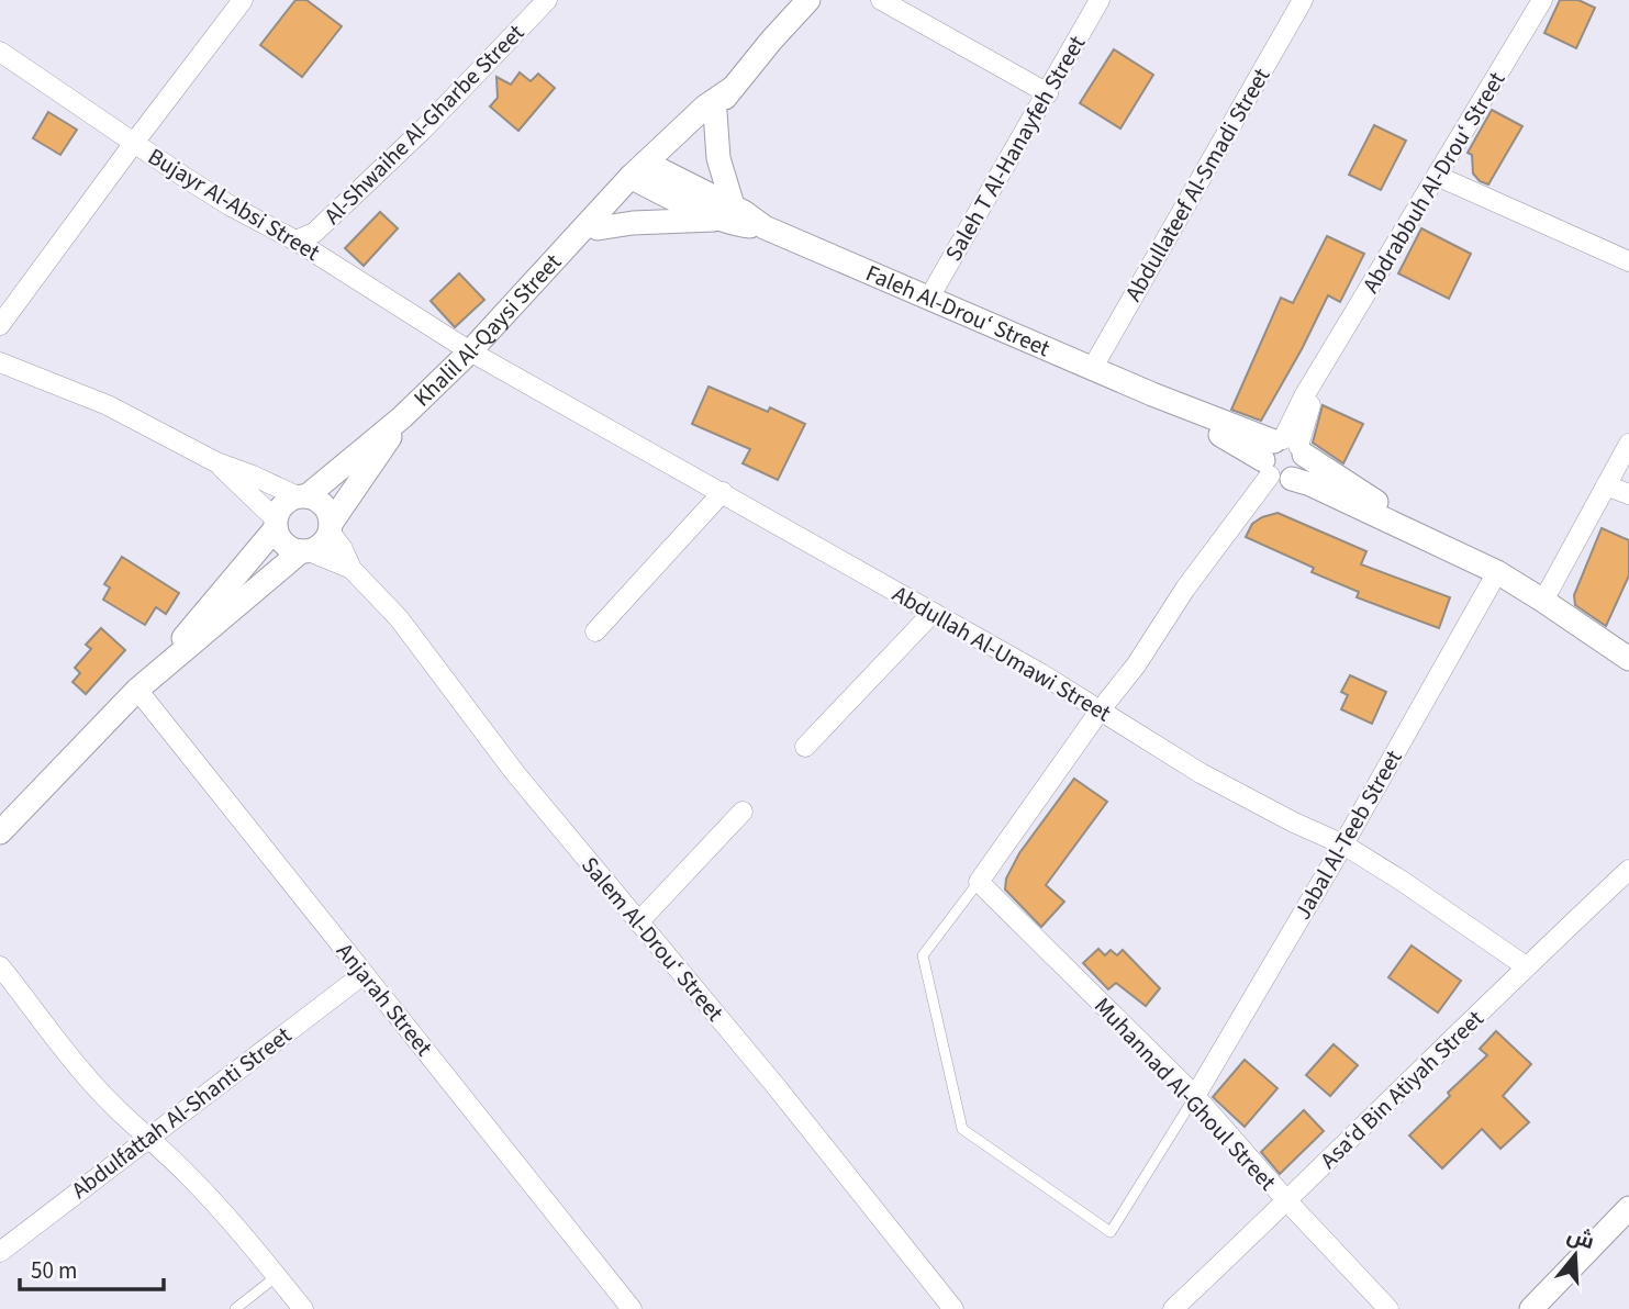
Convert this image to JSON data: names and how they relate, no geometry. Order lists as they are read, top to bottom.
{
  "streets": {
    "street": [
      "Al-Shwaihe Al-Gharbe Street",
      "Saleh T Al-Hanayfeh Street",
      "Abdrabbuh Al-Drou‘ Street",
      "Abdullateef Al-Smadi Street",
      "Bujayr Al-Absi Street",
      "Faleh Al-Drou‘ Street",
      "Khalil Al-Qaysi Street",
      "Abdullah Al-Umawi Street",
      "Jabal Al-Teeb Street",
      "Salem Al-Drou‘ Street",
      "Anjarah Street",
      "Asa‘d Bin Atiyah Street",
      "Muhannad Al-Ghoul Street",
      "Abdulfattah Al-Shanti Street"
    ]
  },
  "crossings": [
    ["Al-Shwaihe Al-Gharbe Street", "Bujayr Al-Absi Street"],
    ["Saleh T Al-Hanayfeh Street", "Faleh Al-Drou‘ Street"],
    ["Abdrabbuh Al-Drou‘ Street", "Faleh Al-Drou‘ Street"],
    ["Abdrabbuh Al-Drou‘ Street", "Abdullah Al-Umawi Street"],
    ["Abdrabbuh Al-Drou‘ Street", "Muhannad Al-Ghoul Street"],
    ["Abdullateef Al-Smadi Street", "Faleh Al-Drou‘ Street"],
    ["Bujayr Al-Absi Street", "Khalil Al-Qaysi Street"],
    ["Bujayr Al-Absi Street", "Abdullah Al-Umawi Street"],
    ["Faleh Al-Drou‘ Street", "Khalil Al-Qaysi Street"],
    ["Faleh Al-Drou‘ Street", "Jabal Al-Teeb Street"],
    ["Khalil Al-Qaysi Street", "Abdullah Al-Umawi Street"],
    ["Khalil Al-Qaysi Street", "Salem Al-Drou‘ Street"],
    ["Abdullah Al-Umawi Street", "Jabal Al-Teeb Street"],
    ["Abdullah Al-Umawi Street", "Asa‘d Bin Atiyah Street"],
    ["Jabal Al-Teeb Street", "Muhannad Al-Ghoul Street"],
    ["Anjarah Street", "Abdulfattah Al-Shanti Street"],
    ["Asa‘d Bin Atiyah Street", "Muhannad Al-Ghoul Street"]
  ],
  "scale_bar": "50 m",
  "north": "top"
}
